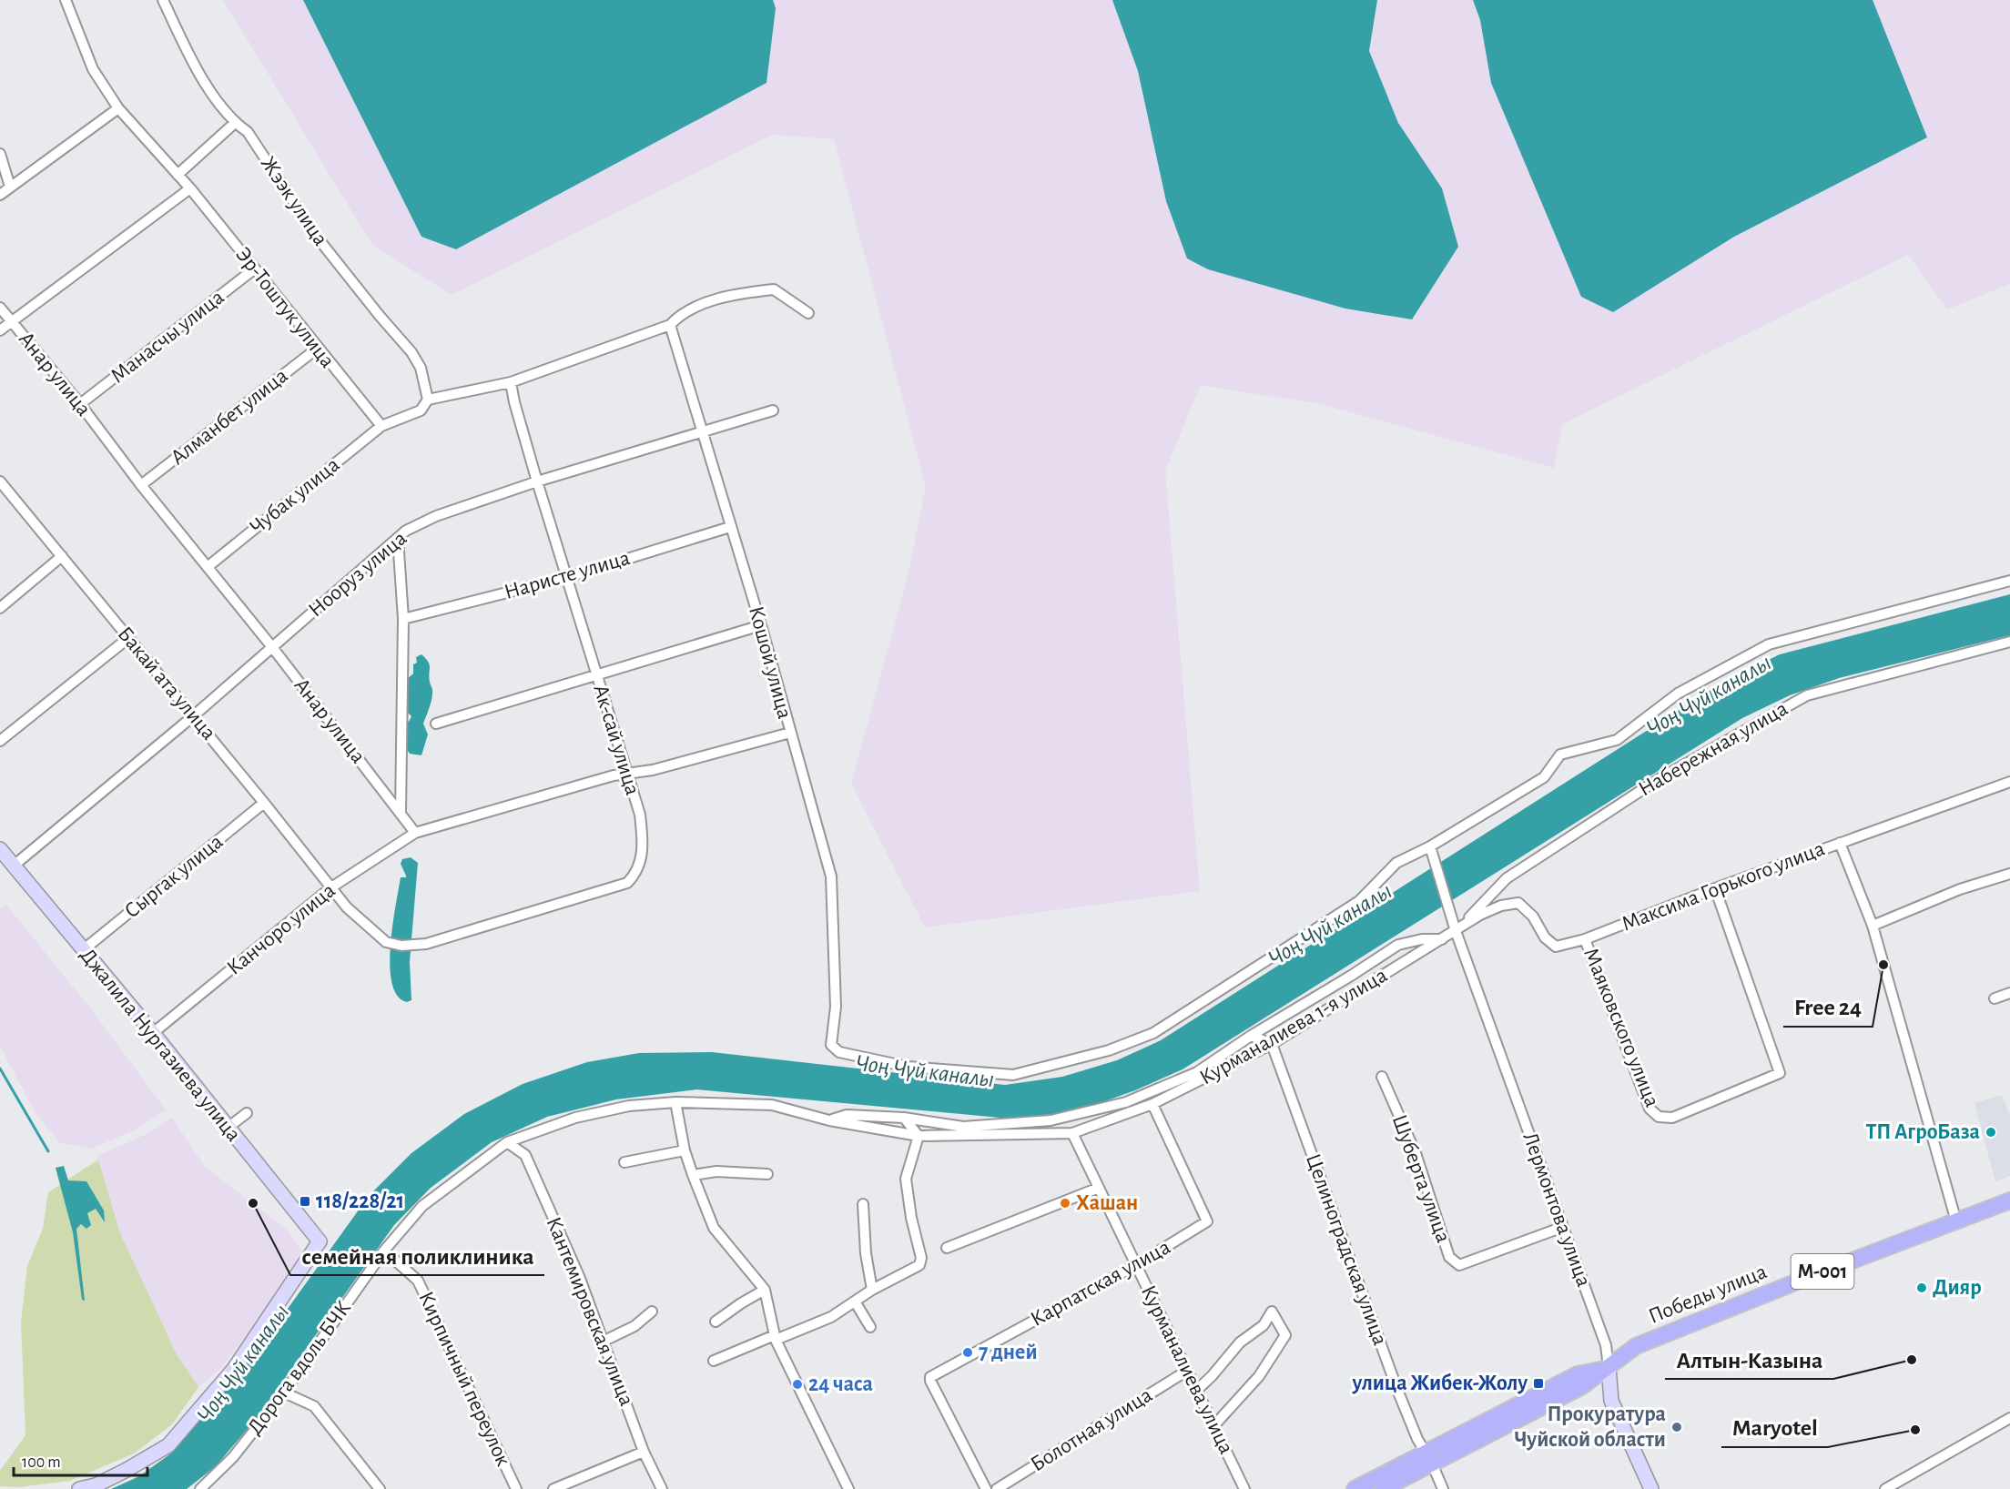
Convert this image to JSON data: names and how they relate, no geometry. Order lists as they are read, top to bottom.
{
  "streets": {
    "main road": ["М-001", "Победы улица"],
    "street": [
      "Жээк улица",
      "Эр-Тоштук улица",
      "Манасчы улица",
      "Анар улица",
      "Алманбет улица",
      "Чубак улица",
      "Нооруз улица",
      "Наристе улица",
      "Кошой улица",
      "Бакай ата улица",
      "Ак-сай улица",
      "Набережная улица",
      "Сыргак улица",
      "Максима Горького улица",
      "Канчоро улица",
      "Курманалиева 1-я улица",
      "Маяковского улица",
      "Джалила Нургазиева улица",
      "Шуберта улица",
      "Лермонтова улица",
      "Целиноградская улица",
      "Карпатская улица",
      "Кантемировская улица",
      "Дорога вдоль БЧК",
      "Курманалиева улица",
      "Кирпичный переулок",
      "Болотная улица"
    ]
  },
  "crossings": [
    ["Эр-Тоштук улица", "Манасчы улица"],
    ["Эр-Тоштук улица", "Алманбет улица"],
    ["Эр-Тоштук улица", "Чубак улица"],
    ["Манасчы улица", "Анар улица"],
    ["Анар улица", "Алманбет улица"],
    ["Анар улица", "Чубак улица"],
    ["Анар улица", "Нооруз улица"],
    ["Анар улица", "Канчоро улица"],
    ["Нооруз улица", "Кошой улица"],
    ["Нооруз улица", "Бакай ата улица"],
    ["Нооруз улица", "Ак-сай улица"],
    ["Нооруз улица", "Джалила Нургазиева улица"],
    ["Наристе улица", "Кошой улица"],
    ["Наристе улица", "Ак-сай улица"],
    ["Кошой улица", "Лермонтова улица"],
    ["Бакай ата улица", "Ак-сай улица"],
    ["Бакай ата улица", "Сыргак улица"],
    ["Бакай ата улица", "Канчоро улица"],
    ["Ак-сай улица", "Канчоро улица"],
    ["Набережная улица", "Максима Горького улица"],
    ["Набережная улица", "Курманалиева 1-я улица"],
    ["Набережная улица", "Лермонтова улица"],
    ["Сыргак улица", "Джалила Нургазиева улица"],
    ["Максима Горького улица", "Курманалиева 1-я улица"],
    ["Максима Горького улица", "Маяковского улица"],
    ["Максима Горького улица", "Лермонтова улица"],
    ["Канчоро улица", "Джалила Нургазиева улица"],
    ["Курманалиева 1-я улица", "Лермонтова улица"],
    ["Курманалиева 1-я улица", "Целиноградская улица"],
    ["Курманалиева 1-я улица", "Карпатская улица"],
    ["Курманалиева 1-я улица", "Дорога вдоль БЧК"],
    ["Курманалиева 1-я улица", "Курманалиева улица"],
    ["Шуберта улица", "Лермонтова улица"],
    ["Лермонтова улица", "М-001"],
    ["Лермонтова улица", "Победы улица"],
    ["Целиноградская улица", "М-001"],
    ["М-001", "Победы улица"],
    ["Карпатская улица", "Курманалиева улица"],
    ["Кантемировская улица", "Дорога вдоль БЧК"],
    ["Дорога вдоль БЧК", "Кирпичный переулок"],
    ["Курманалиева улица", "Болотная улица"]
  ],
  "water": ["Чоң Чүй каналы"],
  "places": {
    "other": [
      "Free 24",
      "ТП АгроБаза",
      "семейная поликлиника",
      "Хашан",
      "Дияр",
      "7 дней",
      "Алтын-Казына",
      "24 часа",
      "Прокуратура Чуйской области",
      "Maryotel"
    ],
    "transit": ["118/228/21", "улица Жибек-Жолу"]
  },
  "scale_bar": "100 m"
}
